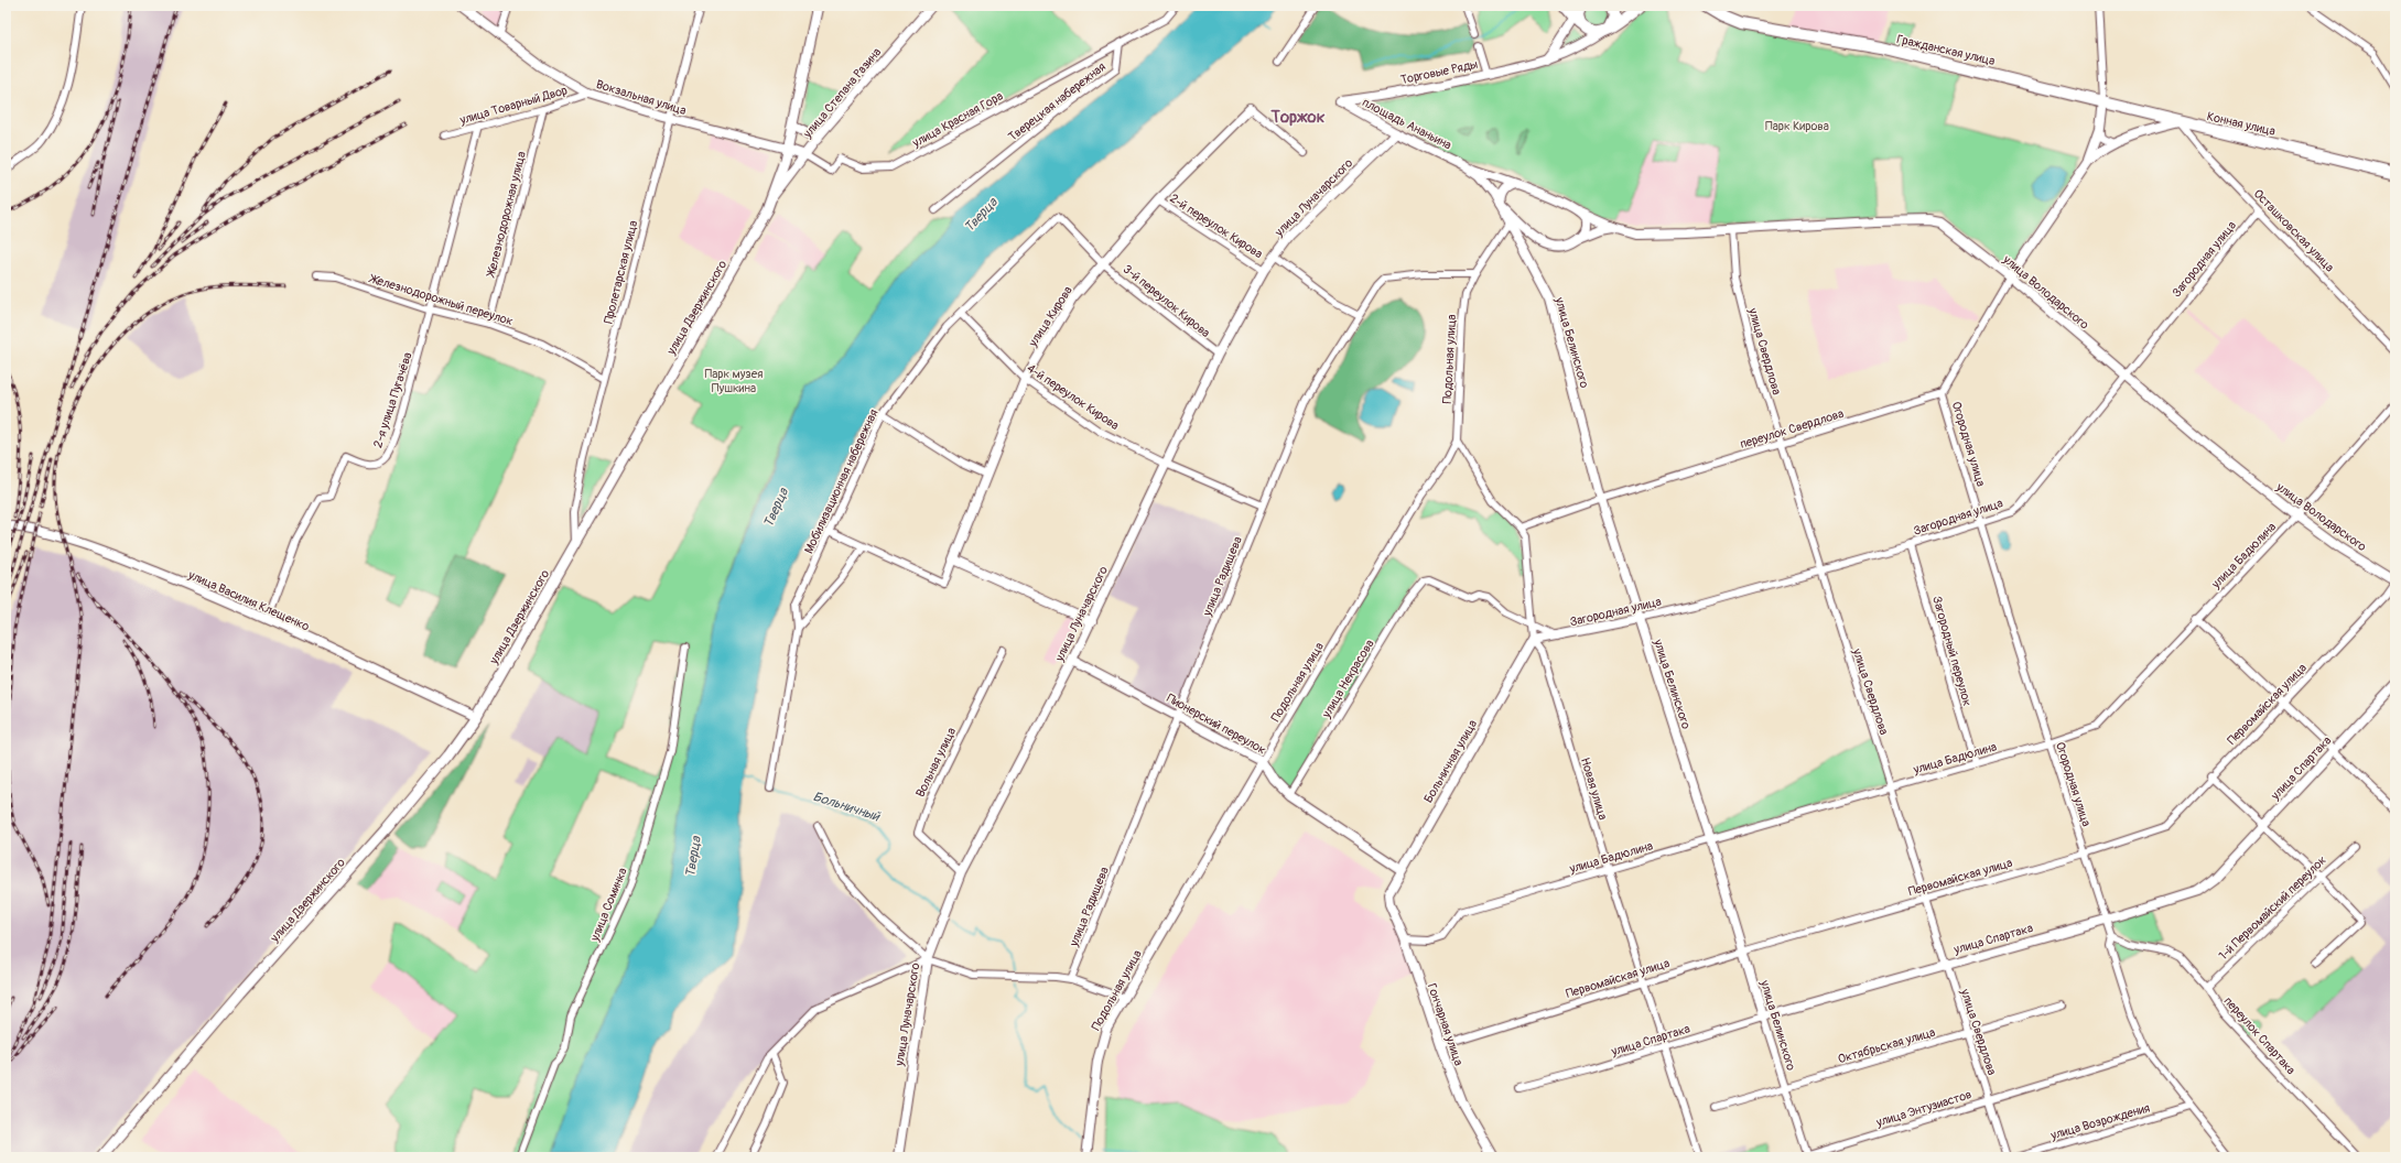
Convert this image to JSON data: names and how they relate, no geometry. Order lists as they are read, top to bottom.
{
  "streets": {
    "main road": ["Гражданская улица", "Конная улица", "улица Дзержинского"],
    "street": [
      "Торговые Ряды",
      "улица Степана Разина",
      "Вокзальная улица",
      "Тверецкая набережная",
      "улица Товарный Двор",
      "улица Красная Гора",
      "площадь Ананьина",
      "улица Луначарского",
      "Железнодорожная улица",
      "2-й переулок Кирова",
      "Осташковская улица",
      "Загородная улица",
      "Пролетарская улица",
      "улица Володарского",
      "Железнодорожный переулок",
      "3-й переулок Кирова",
      "улица Кирова",
      "улица Белинского",
      "улица Свердлова",
      "Подольная улица",
      "4-й переулок Кирова",
      "2-я улица Пугачёва",
      "переулок Свердлова",
      "Огородная улица",
      "Мобилизационная набережная",
      "улица Бадюлина",
      "улица Радищева",
      "улица Василия Клещенко",
      "Загородный переулок",
      "улица Некрасова",
      "Первомайская улица",
      "Пионерский переулок",
      "Больничная улица",
      "Вольная улица",
      "улица Спартака",
      "Новая улица",
      "улица Соминка",
      "1-й Первомайский переулок",
      "Гончарная улица",
      "переулок Спартака",
      "Октябрьская улица",
      "улица Энтузиастов",
      "улица Возрождения"
    ]
  },
  "crossings": [
    ["Гражданская улица", "Конная улица"],
    ["Гражданская улица", "Осташковская улица"],
    ["Торговые Ряды", "площадь Ананьина"],
    ["улица Степана Разина", "Вокзальная улица"],
    ["улица Степана Разина", "улица Красная Гора"],
    ["улица Степана Разина", "улица Дзержинского"],
    ["Вокзальная улица", "улица Товарный Двор"],
    ["Вокзальная улица", "улица Красная Гора"],
    ["Вокзальная улица", "Пролетарская улица"],
    ["Вокзальная улица", "улица Дзержинского"],
    ["Тверецкая набережная", "улица Красная Гора"],
    ["улица Товарный Двор", "Железнодорожная улица"],
    ["улица Товарный Двор", "2-я улица Пугачёва"],
    ["площадь Ананьина", "улица Луначарского"],
    ["площадь Ананьина", "улица Володарского"],
    ["площадь Ананьина", "улица Белинского"],
    ["площадь Ананьина", "Подольная улица"],
    ["Конная улица", "Осташковская улица"],
    ["Конная улица", "улица Володарского"],
    ["улица Луначарского", "2-й переулок Кирова"],
    ["улица Луначарского", "3-й переулок Кирова"],
    ["улица Луначарского", "4-й переулок Кирова"],
    ["улица Луначарского", "Пионерский переулок"],
    ["улица Луначарского", "Вольная улица"],
    ["Железнодорожная улица", "Железнодорожный переулок"],
    ["2-й переулок Кирова", "улица Кирова"],
    ["Осташковская улица", "Загородная улица"],
    ["Загородная улица", "улица Володарского"],
    ["Загородная улица", "улица Белинского"],
    ["Загородная улица", "улица Свердлова"],
    ["Загородная улица", "Огородная улица"],
    ["Загородная улица", "Загородный переулок"],
    ["Загородная улица", "Больничная улица"],
    ["Загородная улица", "Новая улица"],
    ["Пролетарская улица", "Железнодорожный переулок"],
    ["Пролетарская улица", "улица Дзержинского"],
    ["улица Володарского", "улица Свердлова"],
    ["улица Володарского", "улица Бадюлина"],
    ["улица Володарского", "Первомайская улица"],
    ["Железнодорожный переулок", "2-я улица Пугачёва"],
    ["3-й переулок Кирова", "улица Кирова"],
    ["3-й переулок Кирова", "Мобилизационная набережная"],
    ["улица Дзержинского", "улица Василия Клещенко"],
    ["улица Кирова", "4-й переулок Кирова"],
    ["улица Белинского", "Подольная улица"],
    ["улица Белинского", "переулок Свердлова"],
    ["улица Белинского", "улица Бадюлина"],
    ["улица Белинского", "Первомайская улица"],
    ["улица Белинского", "улица Спартака"],
    ["улица Белинского", "Октябрьская улица"],
    ["улица Белинского", "улица Энтузиастов"],
    ["улица Свердлова", "переулок Свердлова"],
    ["улица Свердлова", "улица Бадюлина"],
    ["улица Свердлова", "Первомайская улица"],
    ["улица Свердлова", "улица Спартака"],
    ["улица Свердлова", "Октябрьская улица"],
    ["улица Свердлова", "улица Энтузиастов"],
    ["Подольная улица", "улица Радищева"],
    ["Подольная улица", "Пионерский переулок"],
    ["Подольная улица", "Новая улица"],
    ["4-й переулок Кирова", "Мобилизационная набережная"],
    ["4-й переулок Кирова", "улица Радищева"],
    ["2-я улица Пугачёва", "улица Василия Клещенко"],
    ["переулок Свердлова", "Огородная улица"],
    ["переулок Свердлова", "Новая улица"],
    ["Огородная улица", "улица Бадюлина"],
    ["Огородная улица", "Первомайская улица"],
    ["Огородная улица", "улица Спартака"],
    ["Огородная улица", "переулок Спартака"],
    ["Огородная улица", "улица Энтузиастов"],
    ["Огородная улица", "улица Возрождения"],
    ["улица Бадюлина", "Загородный переулок"],
    ["улица Бадюлина", "Новая улица"],
    ["улица Бадюлина", "Гончарная улица"],
    ["улица Радищева", "Пионерский переулок"],
    ["улица Некрасова", "Пионерский переулок"],
    ["улица Некрасова", "Новая улица"],
    ["Первомайская улица", "Новая улица"],
    ["Первомайская улица", "Гончарная улица"],
    ["Пионерский переулок", "Больничная улица"],
    ["Больничная улица", "Новая улица"],
    ["Больничная улица", "Гончарная улица"],
    ["улица Спартака", "Новая улица"],
    ["1-й Первомайский переулок", "переулок Спартака"]
  ],
  "districts": ["Торжок"],
  "water": ["Тверца", "Больничный"],
  "parks": ["Парк Кирова", "Парк музея Пушкина"]
}
